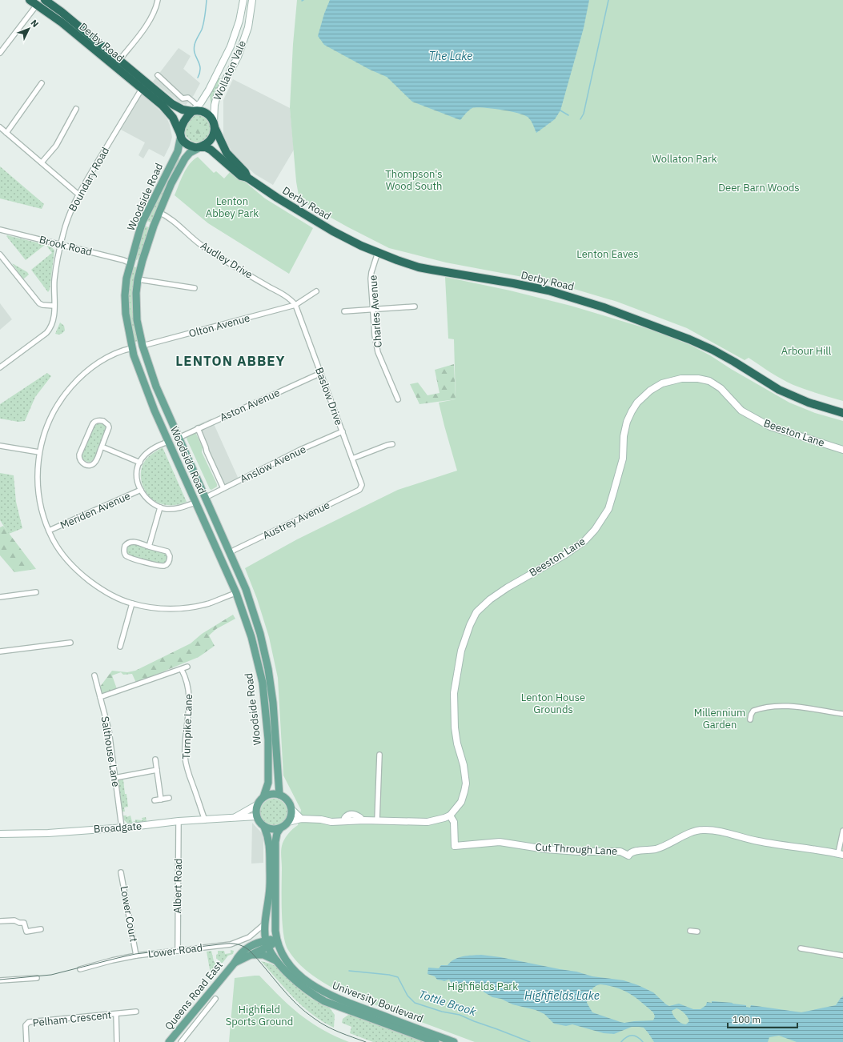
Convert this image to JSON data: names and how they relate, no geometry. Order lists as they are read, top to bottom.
{
  "streets": {
    "highway": ["Derby Road"],
    "main road": ["Woodside Road", "Queens Road East", "University Boulevard"],
    "street": [
      "Wollaton Vale",
      "Boundary Road",
      "Brook Road",
      "Audley Drive",
      "Charles Avenue",
      "Olton Avenue",
      "Baslow Drive",
      "Aston Avenue",
      "Beeston Lane",
      "Anslow Avenue",
      "Meriden Avenue",
      "Austrey Avenue",
      "Turnpike Lane",
      "Salthouse Lane",
      "Broadgate",
      "Cut Through Lane",
      "Albert Road",
      "Lower Court",
      "Lower Road",
      "Pelham Crescent"
    ]
  },
  "crossings": [
    ["Derby Road", "Wollaton Vale"],
    ["Derby Road", "Boundary Road"],
    ["Derby Road", "Woodside Road"],
    ["Derby Road", "Charles Avenue"],
    ["Wollaton Vale", "Woodside Road"],
    ["Boundary Road", "Brook Road"],
    ["Woodside Road", "Brook Road"],
    ["Woodside Road", "Audley Drive"],
    ["Woodside Road", "Olton Avenue"],
    ["Woodside Road", "Aston Avenue"],
    ["Woodside Road", "Anslow Avenue"],
    ["Woodside Road", "Austrey Avenue"],
    ["Woodside Road", "Broadgate"],
    ["Woodside Road", "University Boulevard"],
    ["Audley Drive", "Olton Avenue"],
    ["Audley Drive", "Baslow Drive"],
    ["Olton Avenue", "Baslow Drive"],
    ["Baslow Drive", "Aston Avenue"],
    ["Baslow Drive", "Anslow Avenue"],
    ["Baslow Drive", "Austrey Avenue"],
    ["Beeston Lane", "Cut Through Lane"],
    ["Turnpike Lane", "Broadgate"],
    ["Salthouse Lane", "Broadgate"],
    ["Broadgate", "Albert Road"],
    ["Broadgate", "University Boulevard"],
    ["Albert Road", "Lower Road"],
    ["Lower Court", "Lower Road"],
    ["Lower Road", "University Boulevard"],
    ["Queens Road East", "University Boulevard"]
  ],
  "districts": ["LENTON ABBEY"],
  "water": ["The Lake", "Highfields Lake", "Tottle Brook"],
  "parks": [
    "Wollaton Park",
    "Thompson's Wood South",
    "Deer Barn Woods",
    "Lenton Abbey Park",
    "Lenton Eaves",
    "Arbour Hill",
    "Lenton House Grounds",
    "Millennium Garden",
    "Highfields Park",
    "Highfield Sports Ground"
  ],
  "scale_bar": "100 m",
  "north": "top right"
}
